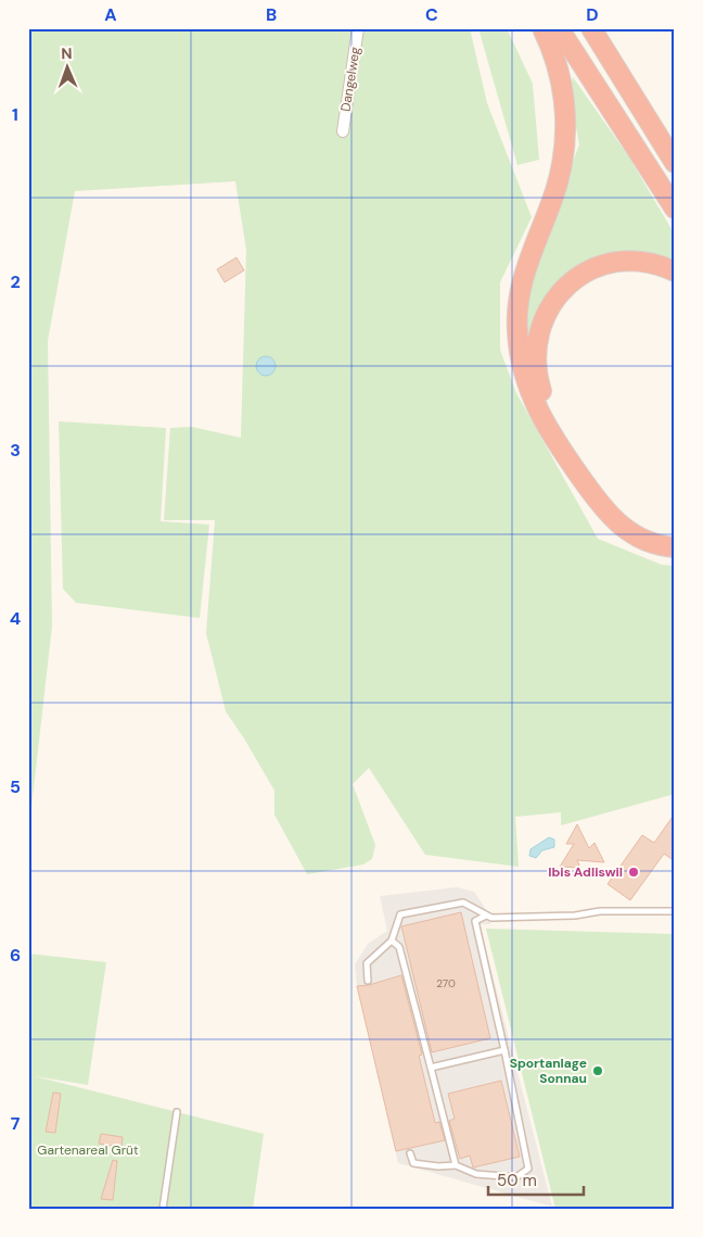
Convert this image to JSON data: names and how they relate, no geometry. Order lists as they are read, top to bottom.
{
  "streets": {
    "street": ["Dangelweg"]
  },
  "parks": ["Gartenareal Grüt"],
  "places": ["Ibis Adliswil", "Sportanlage Sonnau"],
  "house_numbers": ["270"],
  "scale_bar": "50 m",
  "north": "top",
  "grid": {
    "columns": [
      "A",
      "B",
      "C",
      "D"
    ],
    "rows": [
      "1",
      "2",
      "3",
      "4",
      "5",
      "6",
      "7"
    ]
  }
}
